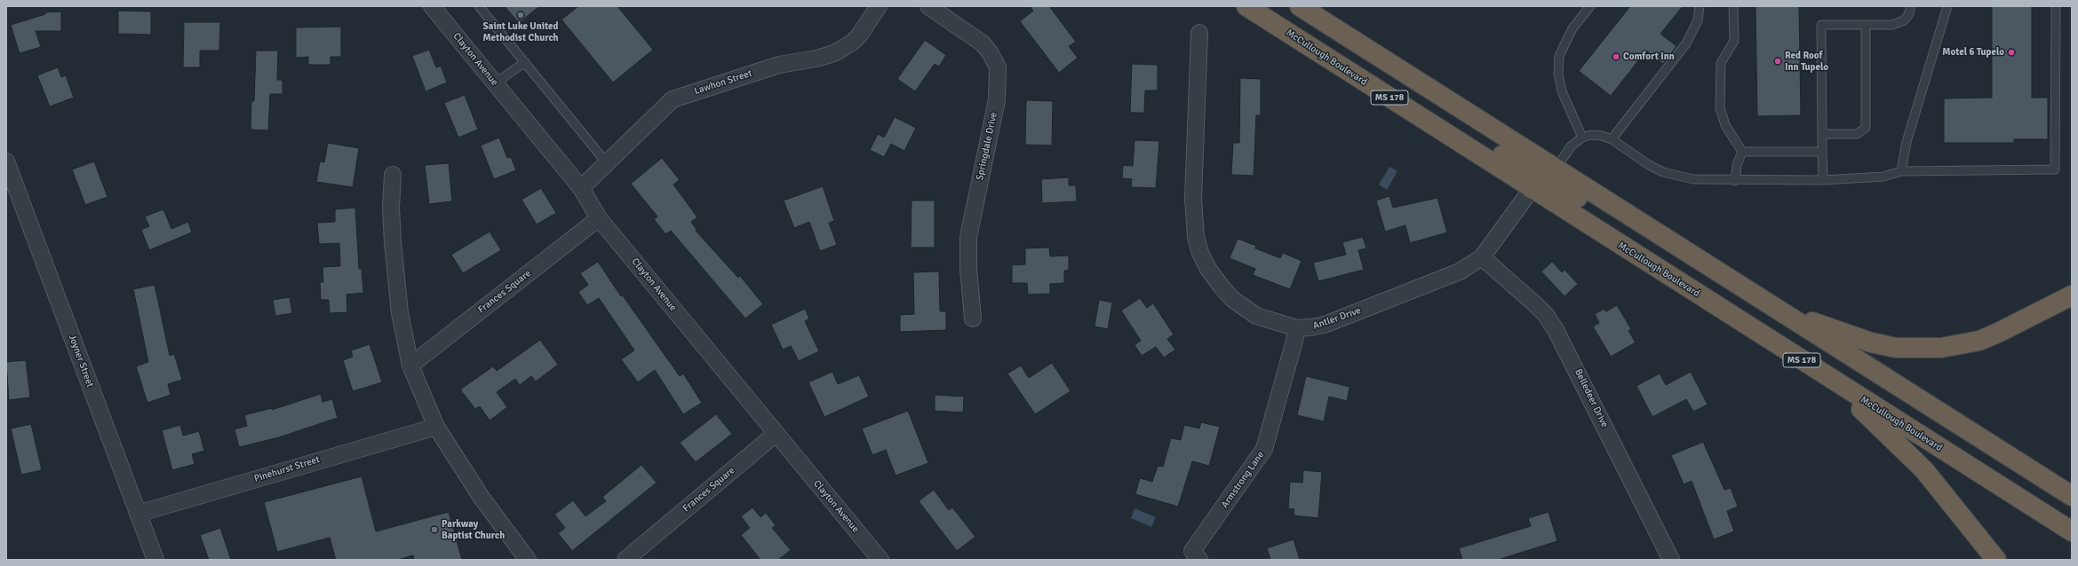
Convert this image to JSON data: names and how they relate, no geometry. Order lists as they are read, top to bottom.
{
  "streets": {
    "highway": ["McCullough Boulevard", "MS 178"],
    "street": [
      "Clayton Avenue",
      "Lawhon Street",
      "Springdale Drive",
      "Frances Square",
      "Antler Drive",
      "Joyner Street",
      "Belledeer Drive",
      "Pinehurst Street",
      "Armstrong Lane"
    ]
  },
  "crossings": [
    ["McCullough Boulevard", "Antler Drive"],
    ["Clayton Avenue", "Lawhon Street"],
    ["Clayton Avenue", "Frances Square"],
    ["Antler Drive", "Belledeer Drive"],
    ["Antler Drive", "Armstrong Lane"],
    ["Joyner Street", "Pinehurst Street"]
  ],
  "places": [
    "Saint Luke United Methodist Church",
    "Motel 6 Tupelo",
    "Comfort Inn",
    "Red Roof Inn Tupelo",
    "Parkway Baptist Church"
  ]
}
